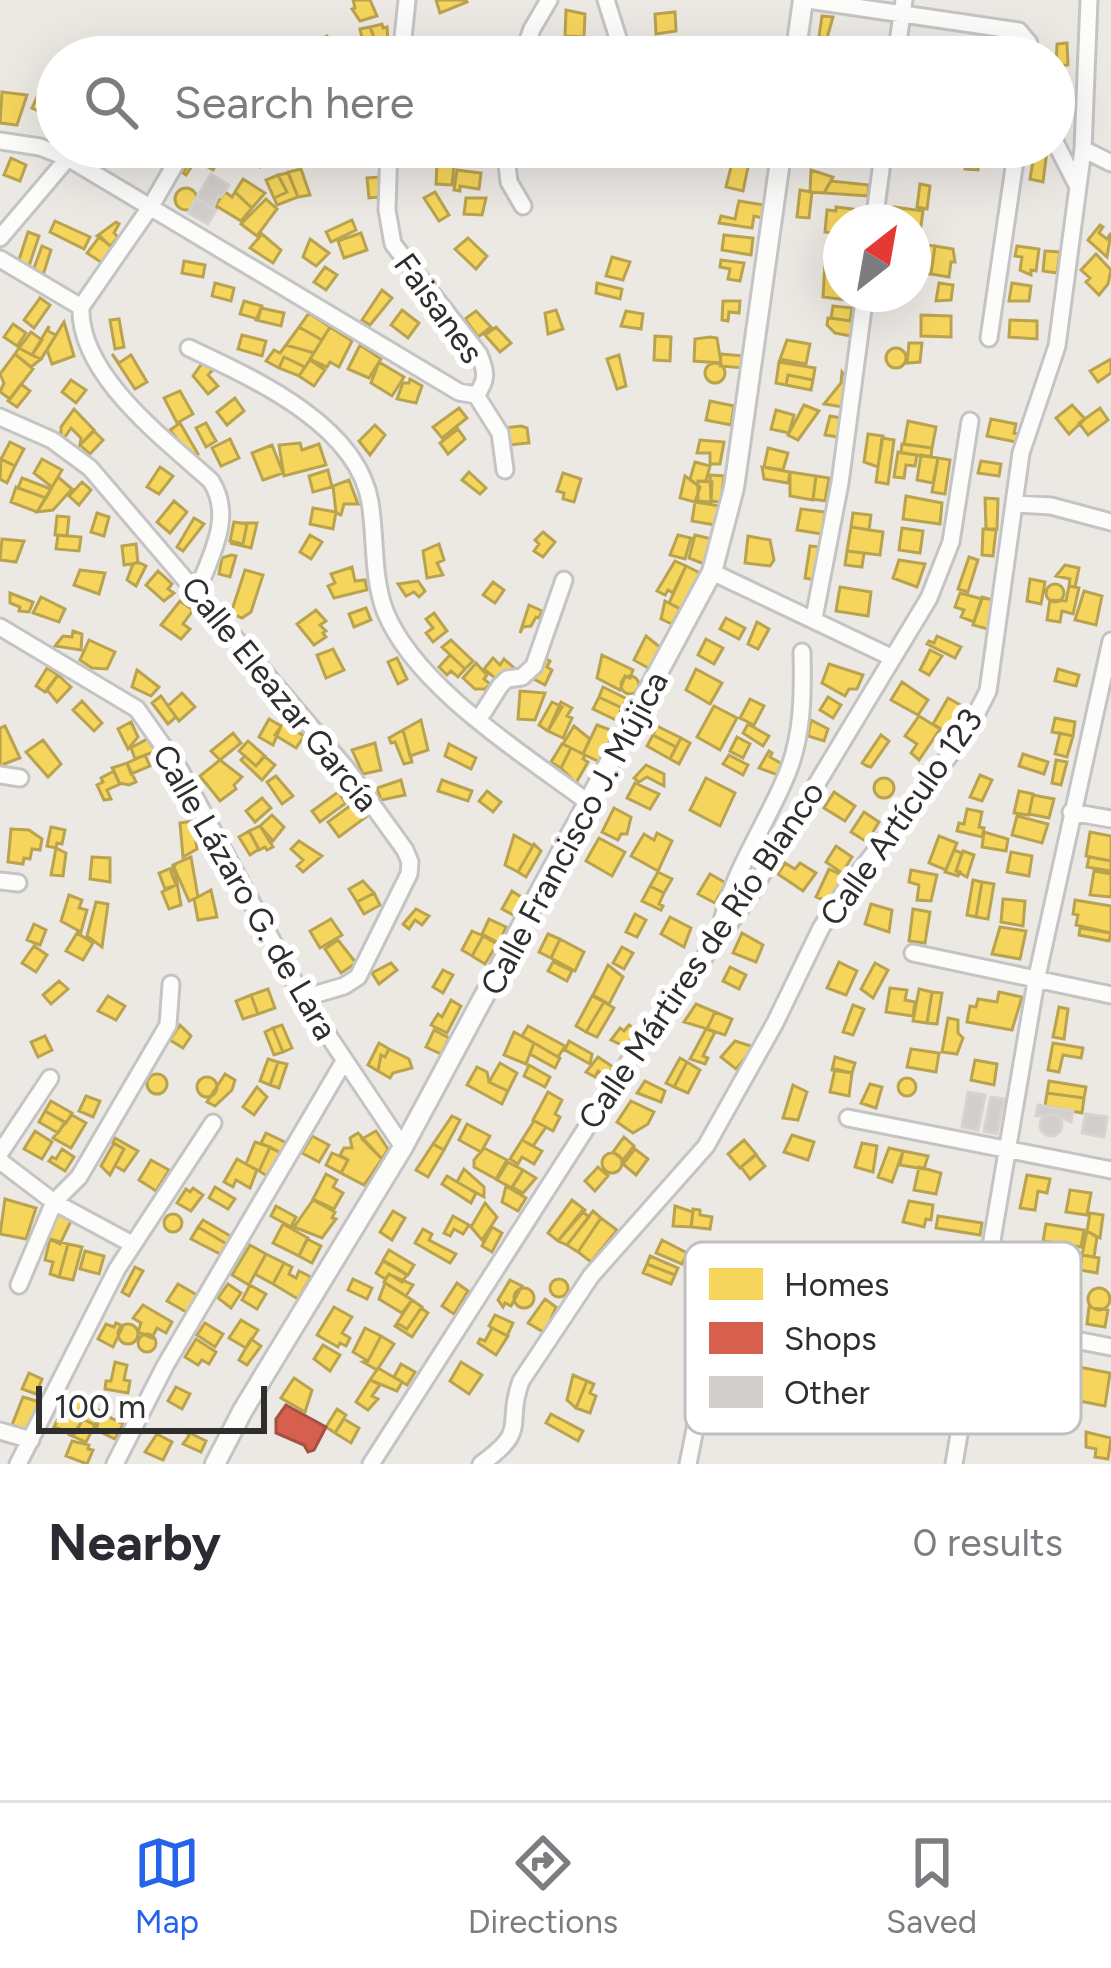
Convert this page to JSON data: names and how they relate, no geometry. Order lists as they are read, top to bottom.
{
  "streets": {
    "street": [
      "Faisanes",
      "Calle Eleazar García",
      "Calle Artículo 123",
      "Calle Francisco J. Mújica",
      "Calle Lázaro G. de Lara",
      "Calle Mártires de Río Blanco"
    ]
  },
  "crossings": [
    ["Calle Eleazar García", "Calle Lázaro G. de Lara"],
    ["Calle Francisco J. Mújica", "Calle Lázaro G. de Lara"]
  ],
  "legend": ["Homes", "Shops", "Other"],
  "scale_bar": "100 m",
  "north": "top right",
  "page": {
    "search": "Search here",
    "scale": "100 m",
    "heading": ["Nearby", "0 results"],
    "nav": ["Map", "Directions", "Saved"]
  }
}
